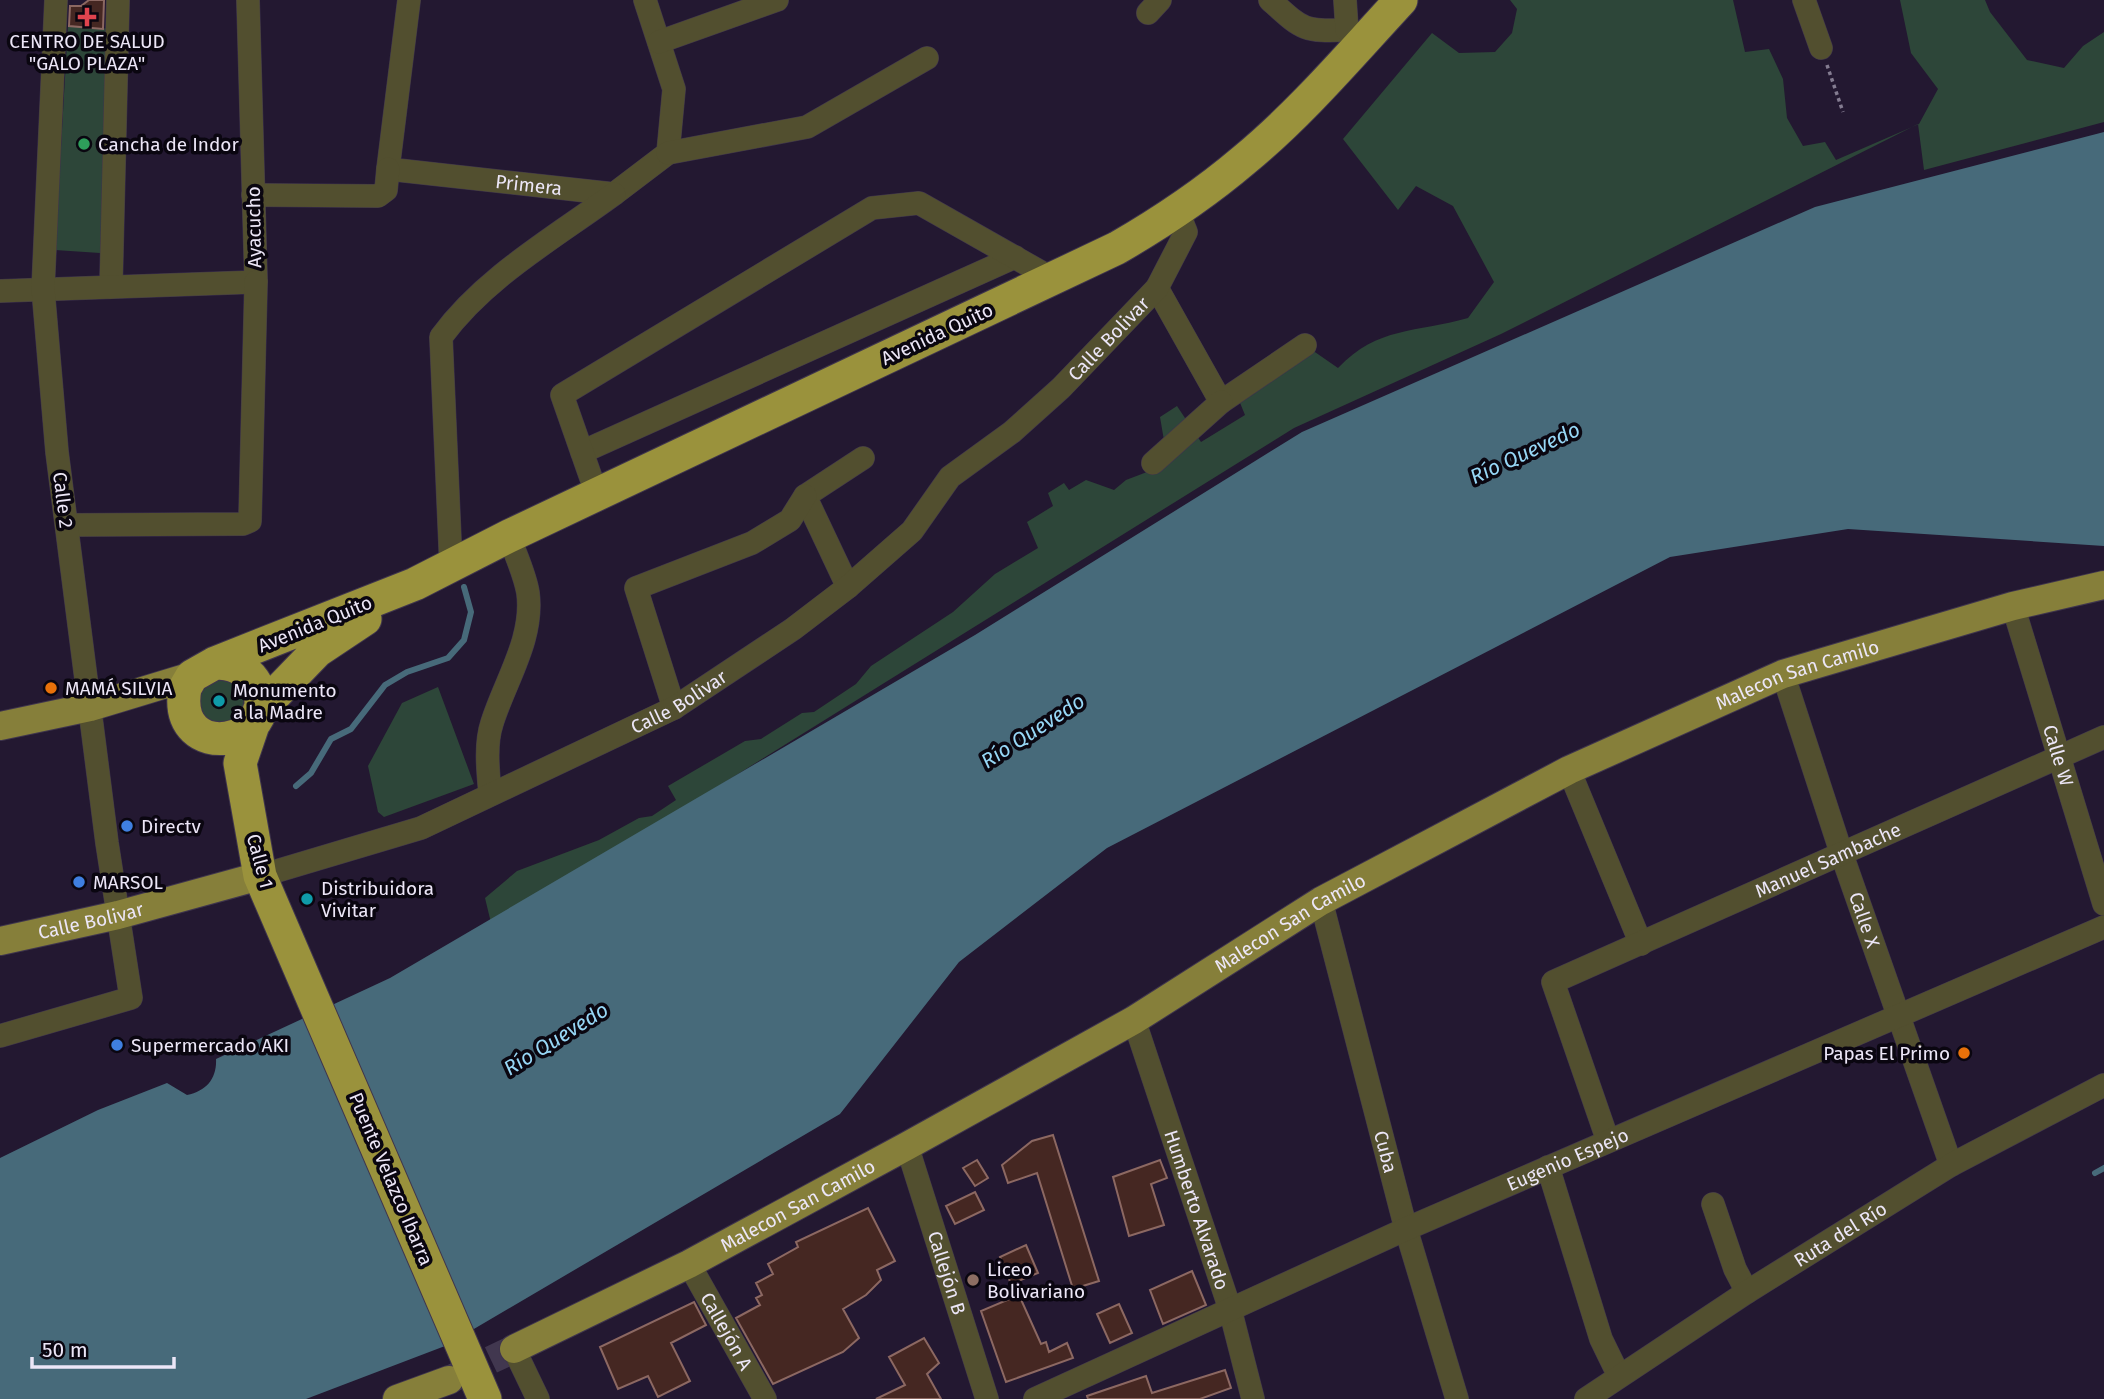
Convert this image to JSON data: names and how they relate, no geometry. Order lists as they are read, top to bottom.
{
  "streets": {
    "highway": ["Avenida Quito", "Calle 1", "Puente Velazco Ibarra"],
    "main road": ["Calle Bolivar", "Malecon San Camilo"],
    "street": [
      "Primera",
      "Ayacucho",
      "Calle 2",
      "Calle W",
      "Manuel Sambache",
      "Calle X",
      "Cuba",
      "Eugenio Espejo",
      "Humberto Alvarado",
      "Ruta del Río",
      "Callejón B",
      "Callejón A"
    ]
  },
  "crossings": [
    ["Ayacucho", "Calle 2"],
    ["Avenida Quito", "Calle Bolivar"],
    ["Avenida Quito", "Calle 1"],
    ["Calle Bolivar", "Calle 2"],
    ["Calle Bolivar", "Calle 1"],
    ["Malecon San Camilo", "Calle W"],
    ["Malecon San Camilo", "Calle X"],
    ["Malecon San Camilo", "Cuba"],
    ["Malecon San Camilo", "Humberto Alvarado"],
    ["Malecon San Camilo", "Callejón B"],
    ["Malecon San Camilo", "Callejón A"],
    ["Calle W", "Manuel Sambache"],
    ["Calle 1", "Puente Velazco Ibarra"],
    ["Manuel Sambache", "Calle X"],
    ["Manuel Sambache", "Eugenio Espejo"],
    ["Calle X", "Eugenio Espejo"],
    ["Calle X", "Ruta del Río"],
    ["Cuba", "Eugenio Espejo"],
    ["Eugenio Espejo", "Humberto Alvarado"]
  ],
  "water": ["Río Quevedo"],
  "places": {
    "health": ["CENTRO DE SALUD \"GALO PLAZA\""],
    "other": [
      "Cancha de Indor",
      "MAMÁ SILVIA",
      "Monumento a la Madre",
      "Directv",
      "MARSOL",
      "Distribuidora Vivitar",
      "Supermercado AKI",
      "Papas El Primo",
      "Liceo Bolivariano"
    ]
  },
  "scale_bar": "50 m"
}
